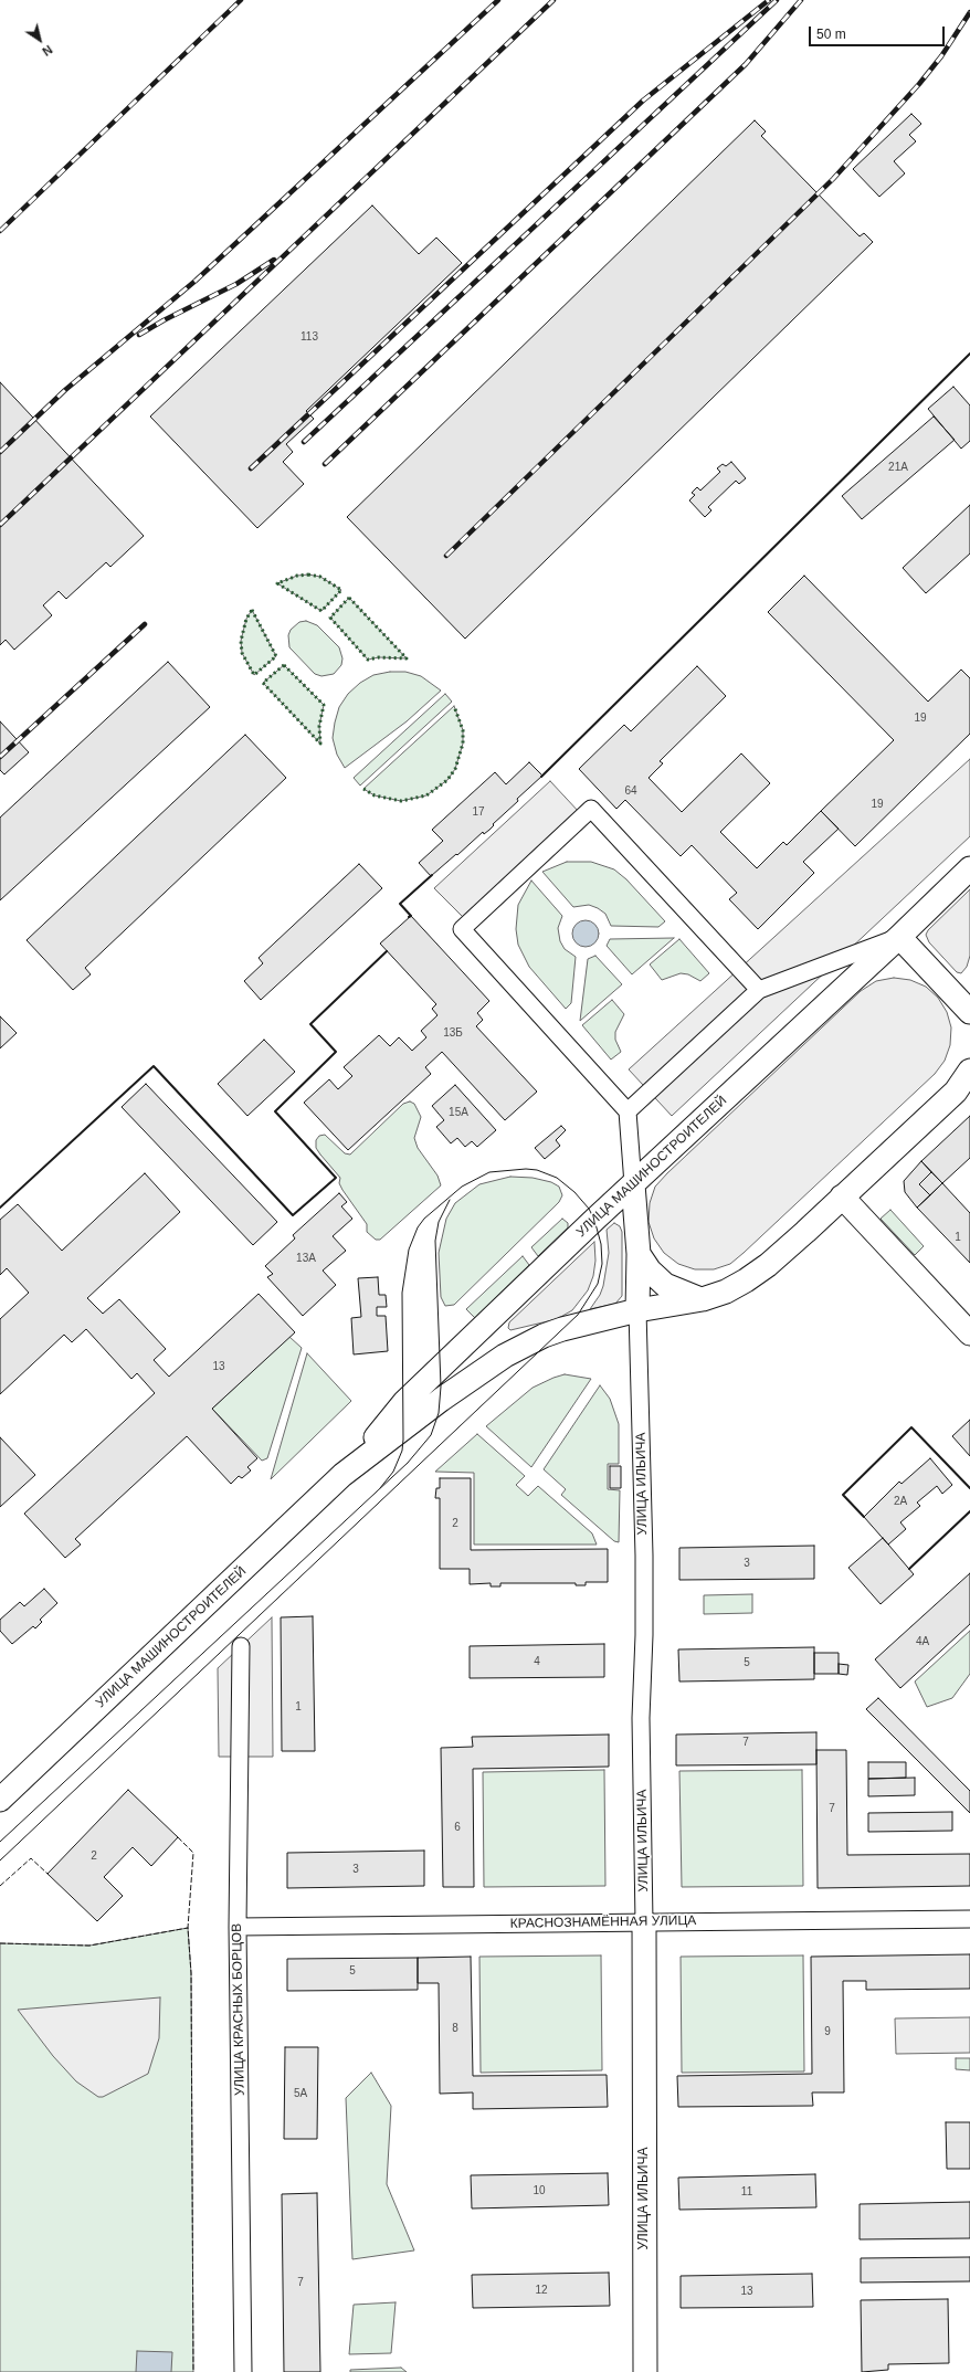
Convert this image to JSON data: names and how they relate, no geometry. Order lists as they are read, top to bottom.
{
  "streets": {
    "main road": ["УЛИЦА МАШИНОСТРОИТЕЛЕЙ", "УЛИЦА ИЛЬИЧА"],
    "street": ["КРАСНОЗНАМЁННАЯ УЛИЦА", "УЛИЦА КРАСНЫХ БОРЦОВ"]
  },
  "crossings": [
    ["УЛИЦА МАШИНОСТРОИТЕЛЕЙ", "УЛИЦА ИЛЬИЧА"],
    ["УЛИЦА ИЛЬИЧА", "КРАСНОЗНАМЁННАЯ УЛИЦА"],
    ["КРАСНОЗНАМЁННАЯ УЛИЦА", "УЛИЦА КРАСНЫХ БОРЦОВ"]
  ],
  "house_numbers": [
    "113",
    "21А",
    "19",
    "64",
    "19",
    "17",
    "13Б",
    "15А",
    "1",
    "13А",
    "13",
    "2А",
    "2",
    "3",
    "4А",
    "4",
    "5",
    "1",
    "7",
    "7",
    "6",
    "2",
    "3",
    "5",
    "8",
    "9",
    "5А",
    "10",
    "11",
    "7",
    "12",
    "13"
  ],
  "scale_bar": "50 m",
  "north": "bottom right"
}
